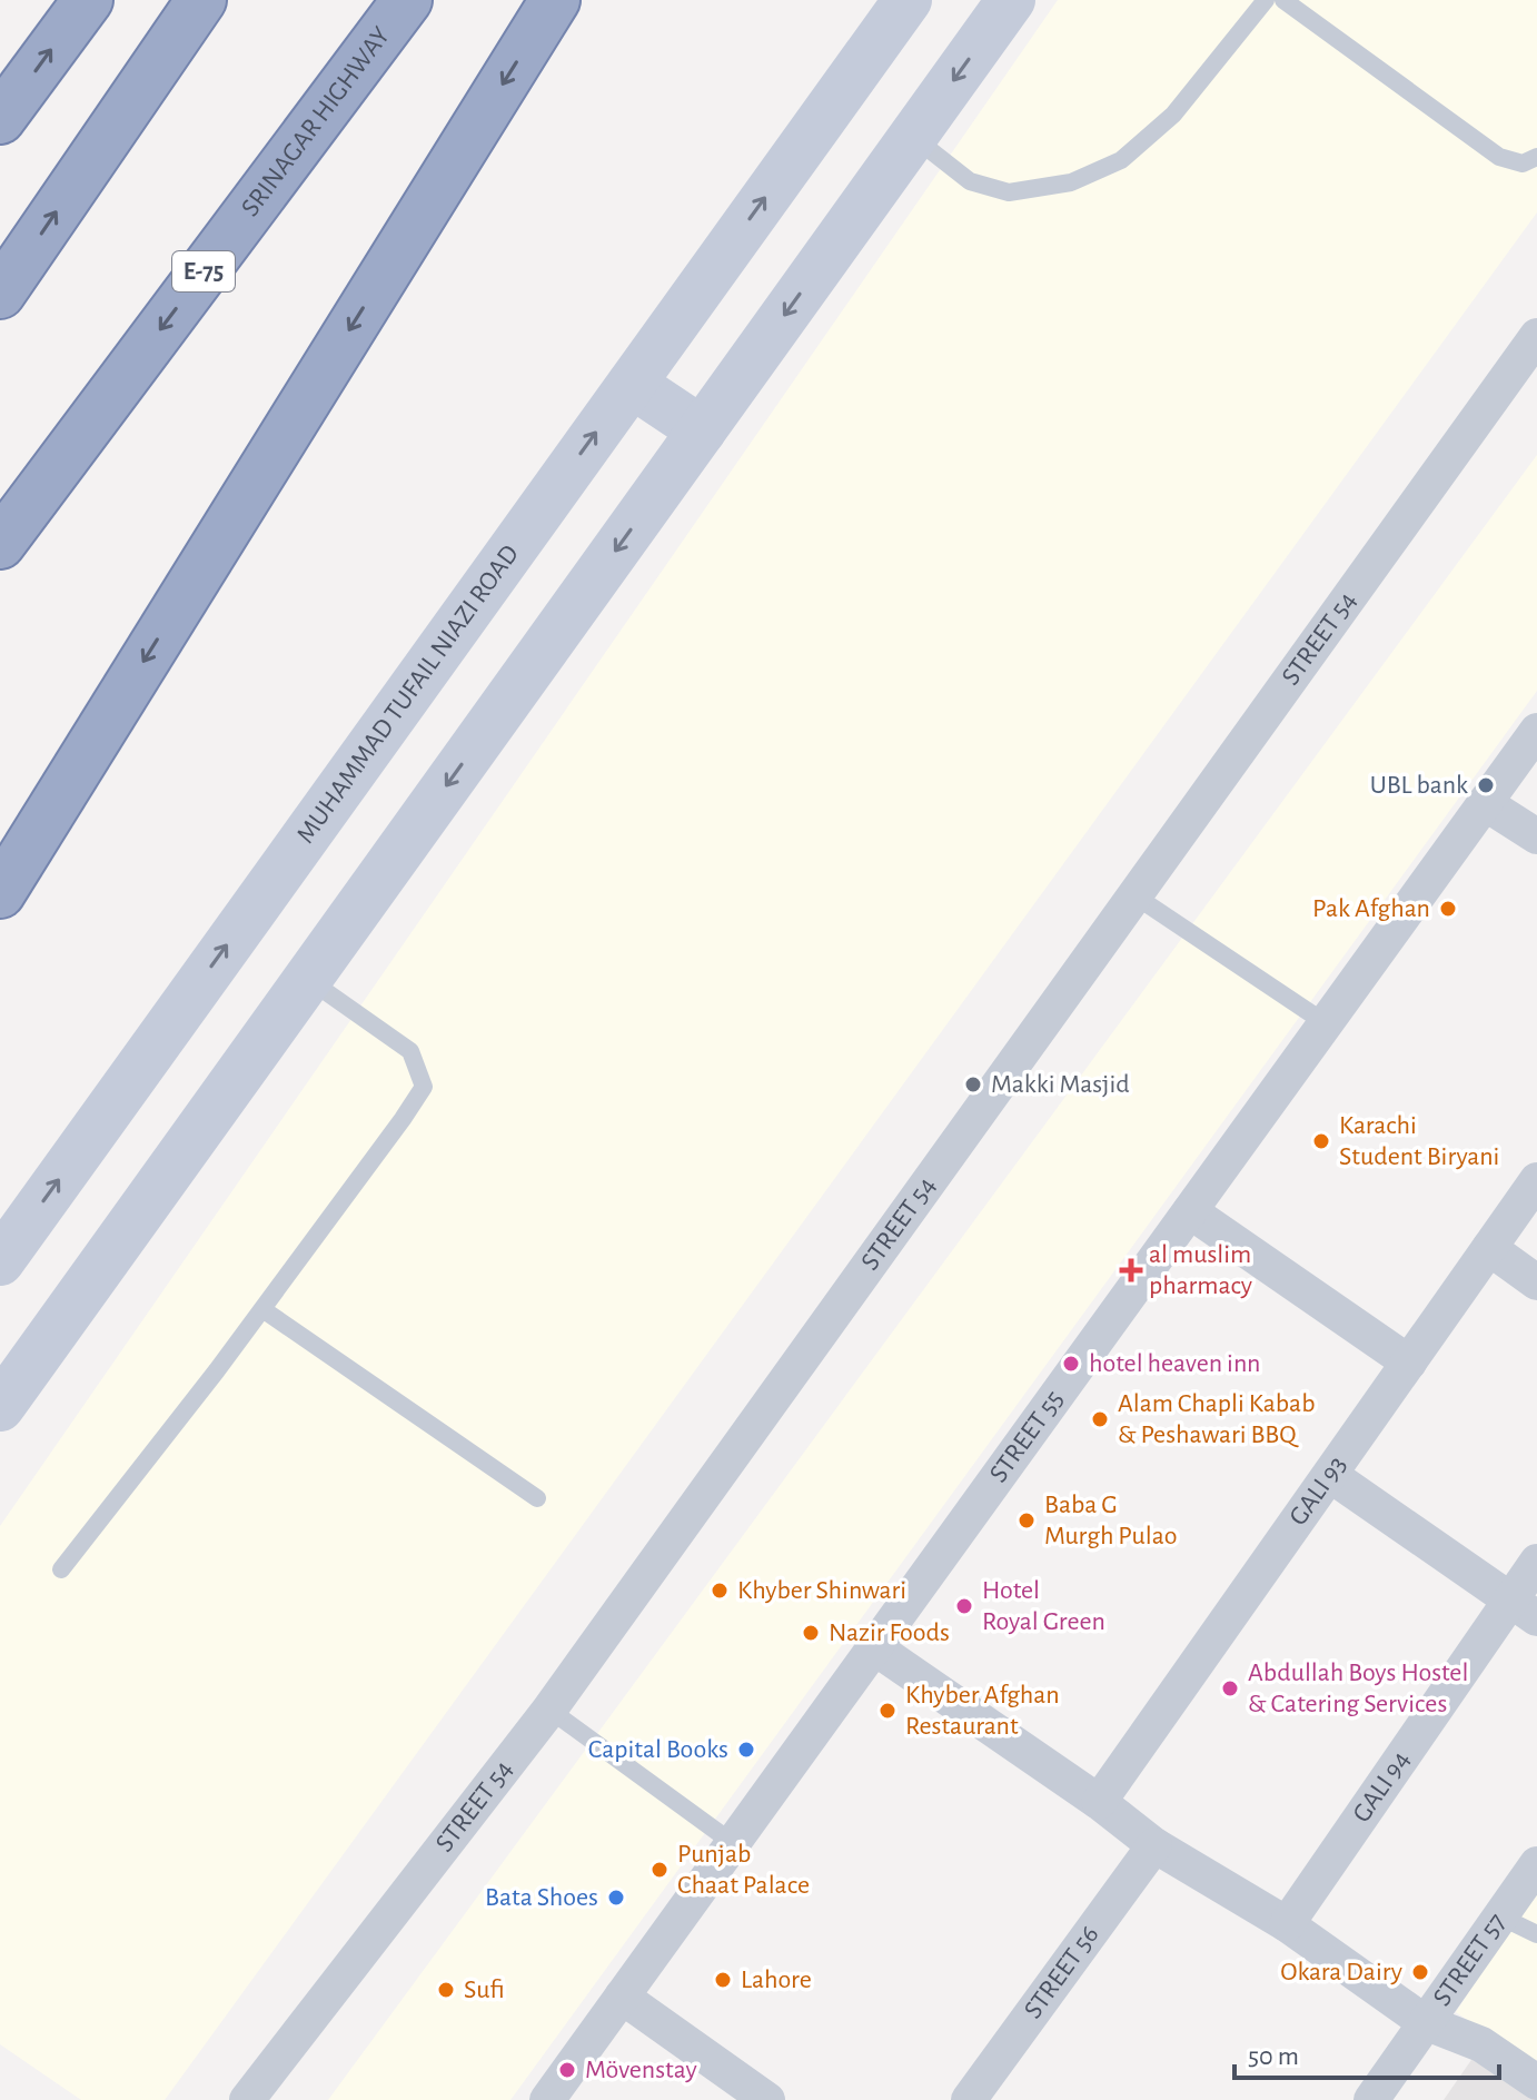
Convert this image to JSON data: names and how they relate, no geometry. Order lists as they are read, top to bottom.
{
  "streets": {
    "highway": ["SRINAGAR HIGHWAY", "E-75"],
    "main road": ["MUHAMMAD TUFAIL NIAZI ROAD"],
    "street": [
      "STREET 54",
      "STREET 55",
      "GALI 93",
      "GALI 94",
      "STREET 57",
      "STREET 56"
    ]
  },
  "places": {
    "other": [
      "UBL bank",
      "Pak Afghan",
      "Makki Masjid",
      "Karachi Student Biryani",
      "hotel heaven inn",
      "Alam Chapli Kabab & Peshawari BBQ",
      "Baba G Murgh Pulao",
      "Khyber Shinwari",
      "Hotel Royal Green",
      "Nazir Foods",
      "Abdullah Boys Hostel & Catering Services",
      "Khyber Afghan Restaurant",
      "Capital Books",
      "Punjab Chaat Palace",
      "Bata Shoes",
      "Okara Dairy",
      "Lahore",
      "Sufi",
      "Mövenstay"
    ],
    "health": ["al muslim pharmacy"]
  },
  "scale_bar": "50 m"
}
